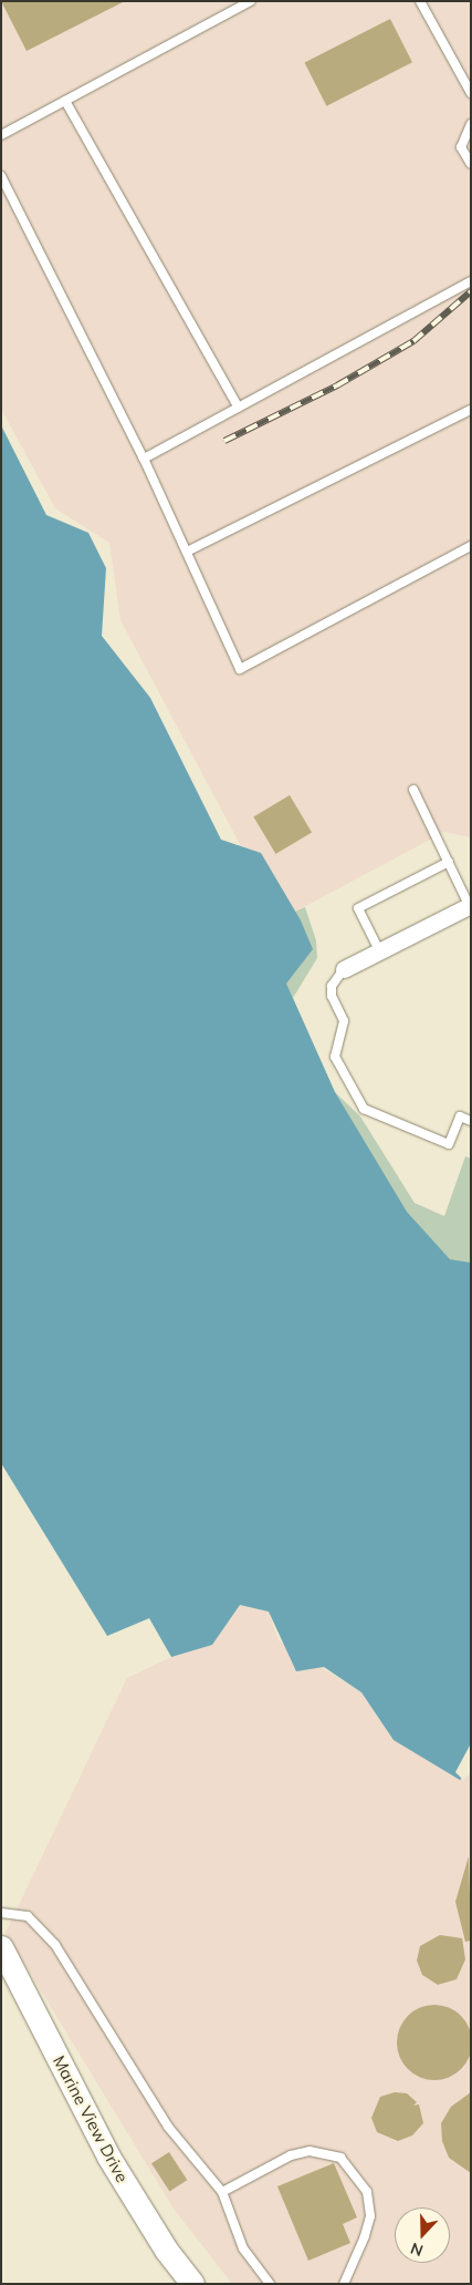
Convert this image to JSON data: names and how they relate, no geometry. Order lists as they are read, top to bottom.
{
  "streets": {
    "main road": ["Marine View Drive"]
  },
  "north": "bottom"
}
